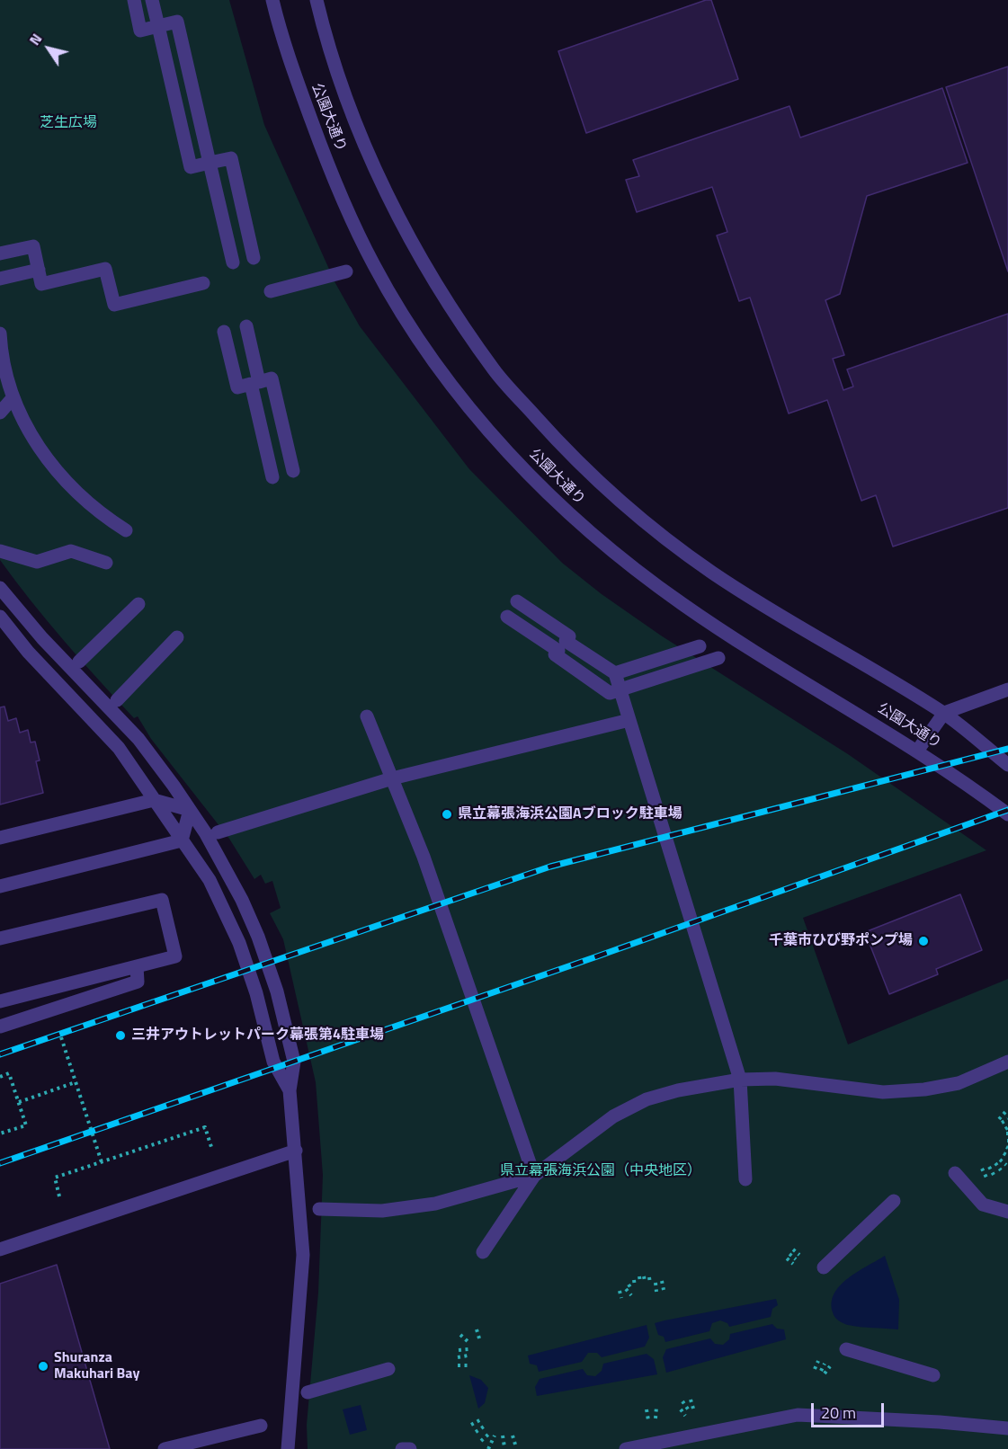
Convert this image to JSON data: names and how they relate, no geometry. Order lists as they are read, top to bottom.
{
  "streets": {
    "street": ["公園大通り"]
  },
  "parks": ["芝生広場", "県立幕張海浜公園（中央地区）"],
  "places": [
    "県立幕張海浜公園Aブロック駐車場",
    "千葉市ひび野ポンプ場",
    "三井アウトレットパーク幕張第4駐車場",
    "Shuranza Makuhari Bay"
  ],
  "scale_bar": "20 m",
  "north": "top left"
}
